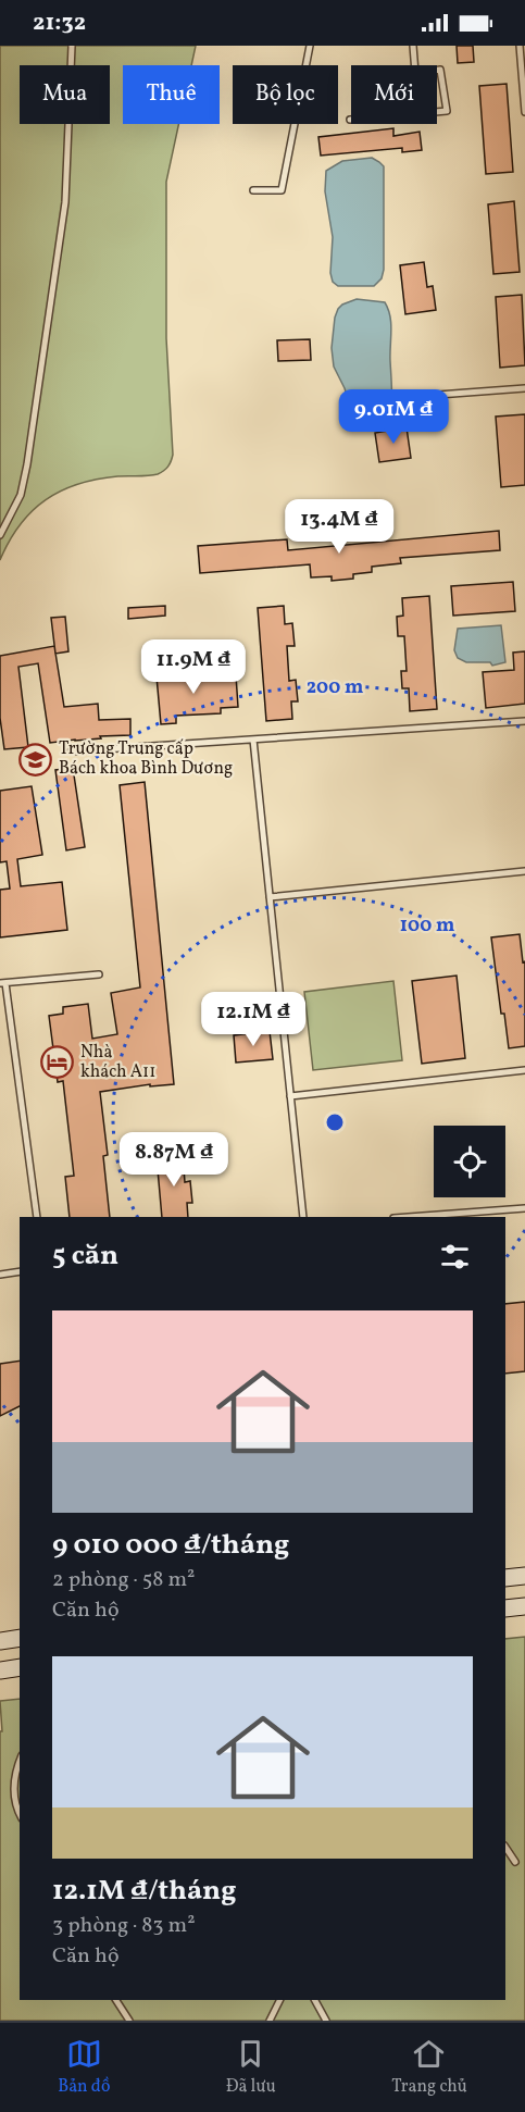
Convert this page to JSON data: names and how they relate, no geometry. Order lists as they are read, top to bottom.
{
  "places": {
    "school or university": ["Trường Trung cấp Bách khoa Bình Dương"],
    "hotel": ["Nhà khách A11"]
  },
  "page": {
    "status": "21:32",
    "chip": [
      "Mua",
      "Thuê",
      "Bộ lọc",
      "Mới"
    ],
    "price": [
      "9.01M ₫",
      "13.4M ₫",
      "11.9M ₫",
      "12.1M ₫",
      "8.87M ₫"
    ],
    "heading": "5 căn",
    "list": [
      {
        "name": "9 010 000 ₫/tháng",
        "note": "2 phòng · 58 m² · Căn hộ"
      },
      {
        "name": "12.1M ₫/tháng",
        "note": "3 phòng · 83 m² · Căn hộ"
      }
    ],
    "tabs": ["Bản đồ", "Đã lưu", "Trang chủ"]
  },
  "rings": ["200 m", "100 m"]
}
